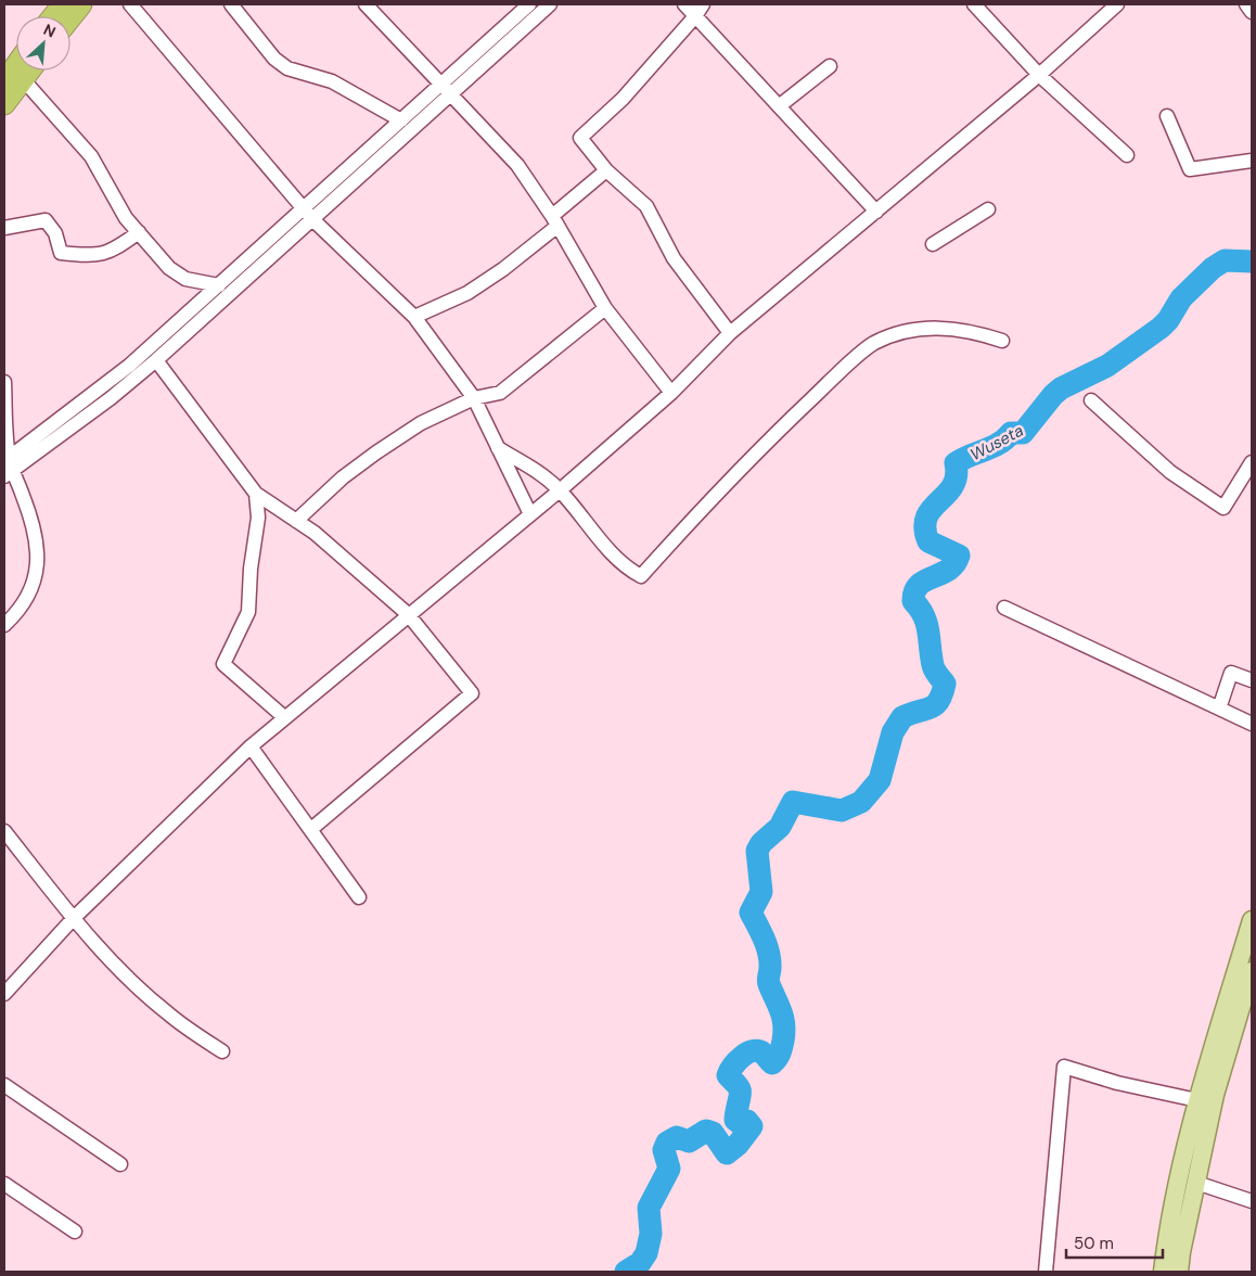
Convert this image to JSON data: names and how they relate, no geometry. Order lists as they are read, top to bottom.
{
  "water": ["Wuseta"],
  "scale_bar": "50 m",
  "north": "top right"
}
